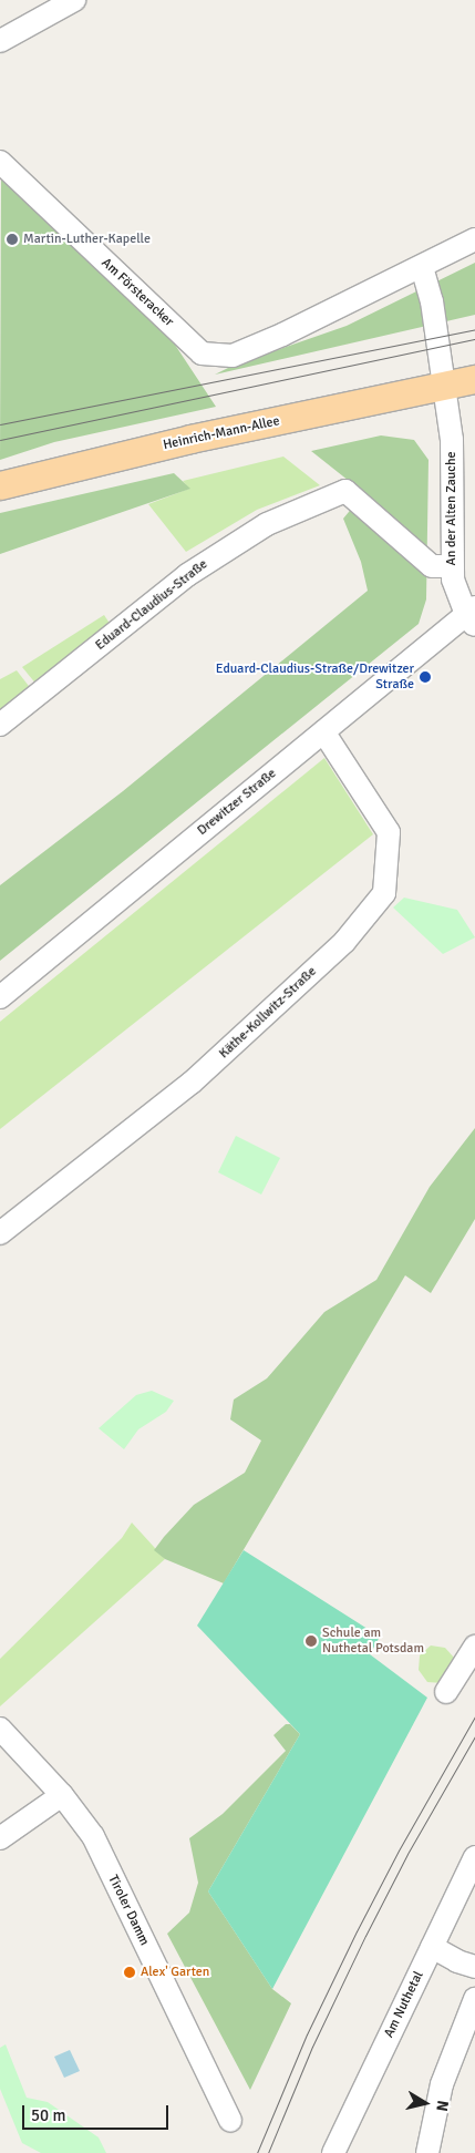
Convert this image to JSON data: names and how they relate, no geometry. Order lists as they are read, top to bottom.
{
  "streets": {
    "main road": ["Heinrich-Mann-Allee"],
    "street": [
      "Am Försteracker",
      "An der Alten Zauche",
      "Eduard-Claudius-Straße",
      "Drewitzer Straße",
      "Käthe-Kollwitz-Straße",
      "Tiroler Damm",
      "Am Nuthetal"
    ]
  },
  "crossings": [
    ["Heinrich-Mann-Allee", "An der Alten Zauche"],
    ["An der Alten Zauche", "Eduard-Claudius-Straße"],
    ["An der Alten Zauche", "Drewitzer Straße"],
    ["Drewitzer Straße", "Käthe-Kollwitz-Straße"]
  ],
  "places": [
    "Martin-Luther-Kapelle",
    "Eduard-Claudius-Straße/Drewitzer Straße",
    "Schule am Nuthetal Potsdam",
    "Alex' Garten"
  ],
  "scale_bar": "50 m",
  "north": "right"
}
